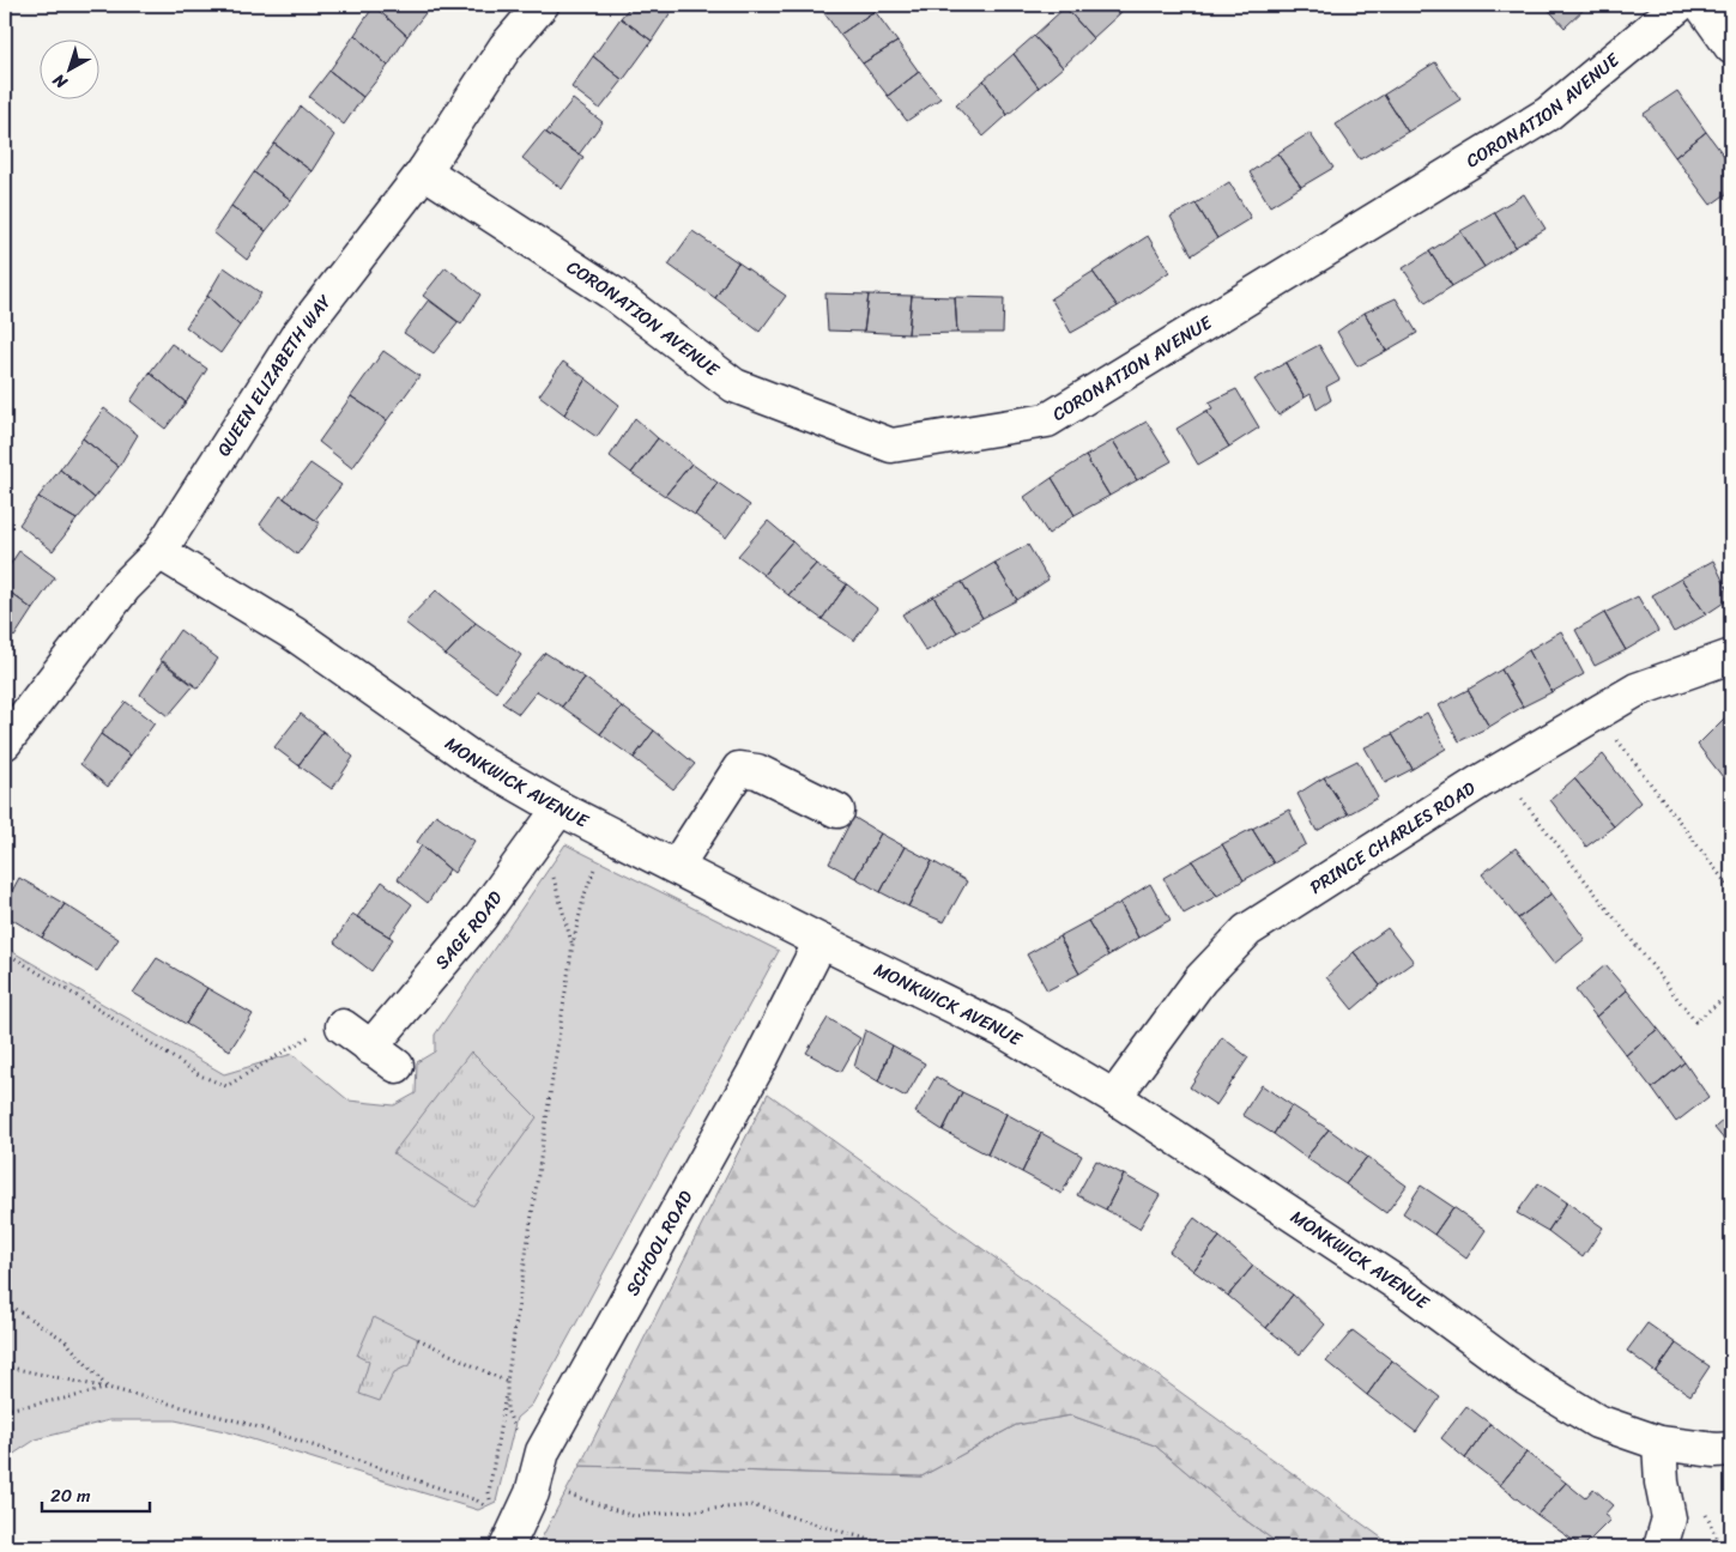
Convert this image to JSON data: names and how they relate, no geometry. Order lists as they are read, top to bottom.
{
  "streets": {
    "street": [
      "CORONATION AVENUE",
      "QUEEN ELIZABETH WAY",
      "MONKWICK AVENUE",
      "PRINCE CHARLES ROAD",
      "SAGE ROAD",
      "SCHOOL ROAD"
    ]
  },
  "crossings": [
    ["CORONATION AVENUE", "QUEEN ELIZABETH WAY"],
    ["QUEEN ELIZABETH WAY", "MONKWICK AVENUE"],
    ["MONKWICK AVENUE", "PRINCE CHARLES ROAD"],
    ["MONKWICK AVENUE", "SAGE ROAD"],
    ["MONKWICK AVENUE", "SCHOOL ROAD"]
  ],
  "scale_bar": "20 m",
  "north": "bottom left"
}
